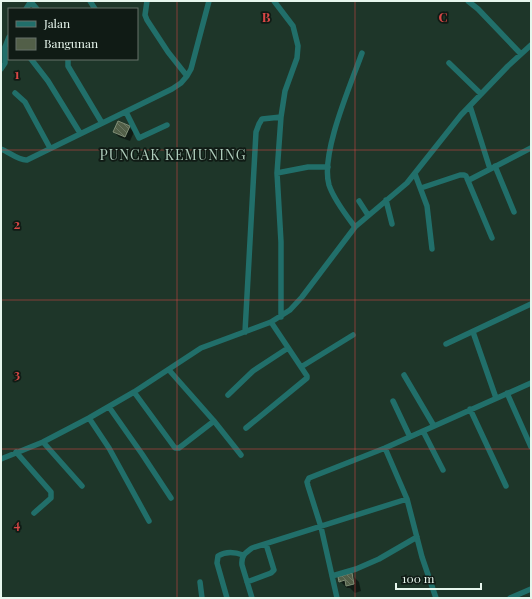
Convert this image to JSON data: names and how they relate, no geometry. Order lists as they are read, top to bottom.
{
  "districts": ["PUNCAK KEMUNING"],
  "legend": ["Jalan", "Bangunan"],
  "scale_bar": "100 m",
  "grid": {
    "columns": ["B", "C"],
    "rows": [
      "1",
      "2",
      "3",
      "4"
    ]
  }
}
